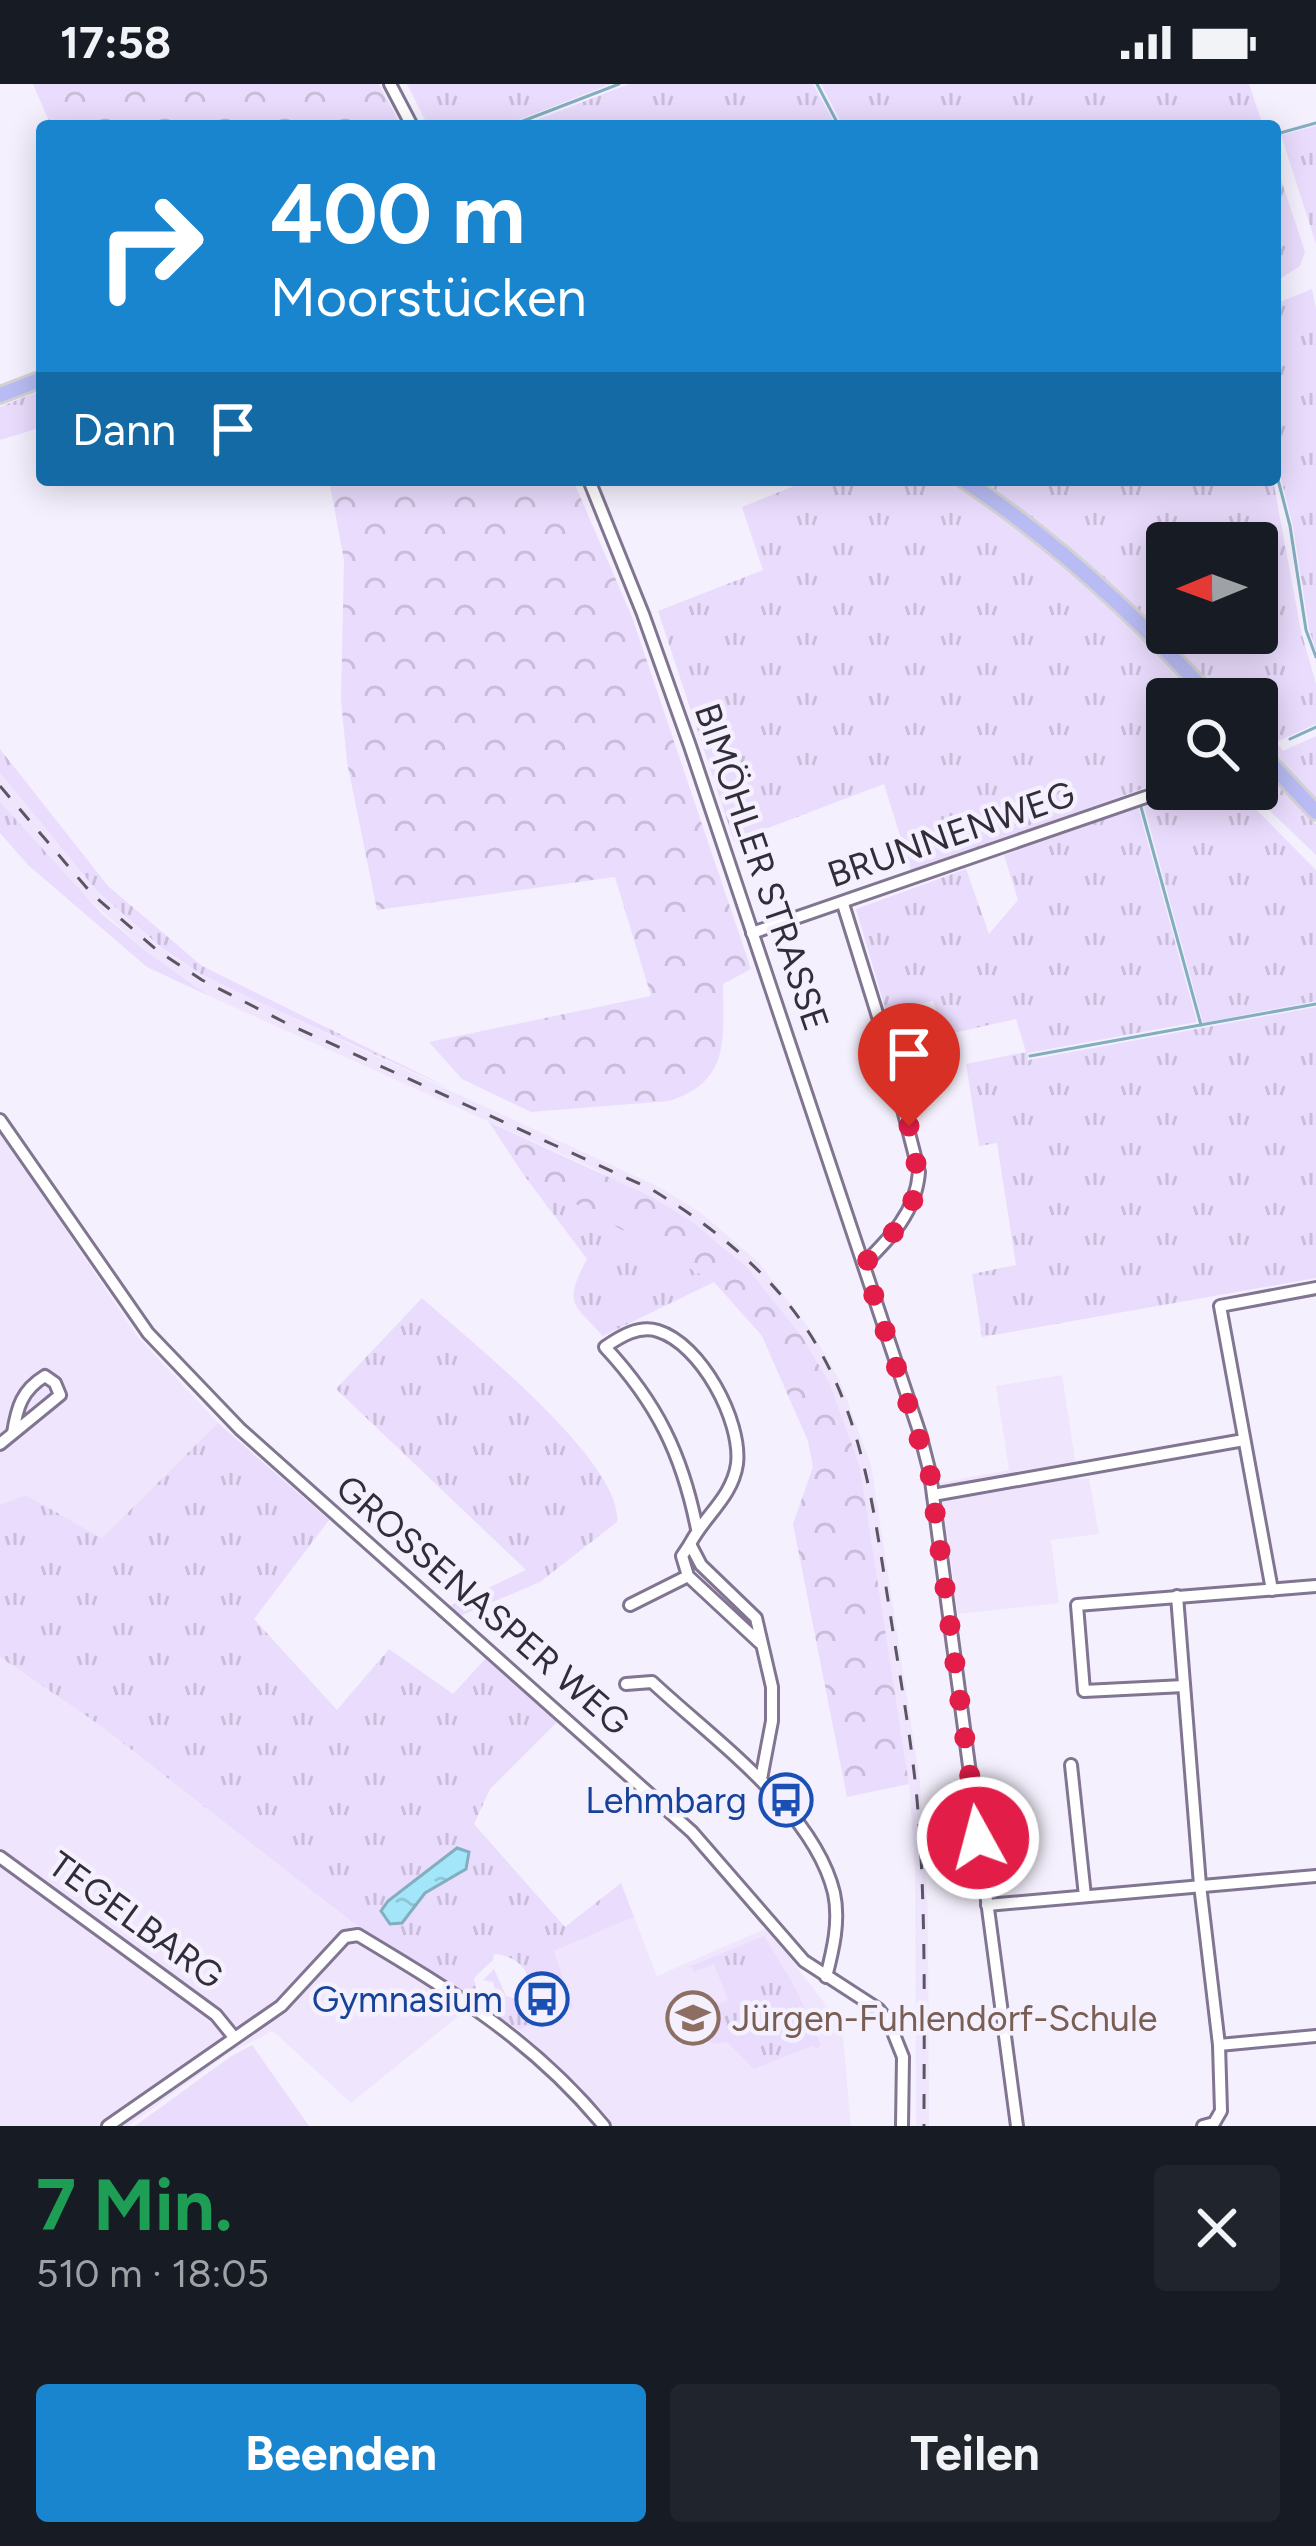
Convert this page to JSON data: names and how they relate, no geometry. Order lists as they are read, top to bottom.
{
  "streets": {
    "street": [
      "BRUNNENWEG",
      "BIMÖHLER STRASSE",
      "GROSSENASPER WEG",
      "TEGELBARG"
    ]
  },
  "crossings": [
    ["BRUNNENWEG", "BIMÖHLER STRASSE"]
  ],
  "places": {
    "bus stop": ["Lehmbarg", "Gymnasium"],
    "school or university": ["Jürgen-Fuhlendorf-Schule"]
  },
  "north": "left",
  "page": {
    "status": "17:58",
    "turn": ["400 m", "Moorstücken"],
    "then": "Dann",
    "heading": ["7 Min.", "510 m · 18:05"],
    "buttons": ["Beenden", "Teilen"]
  }
}
